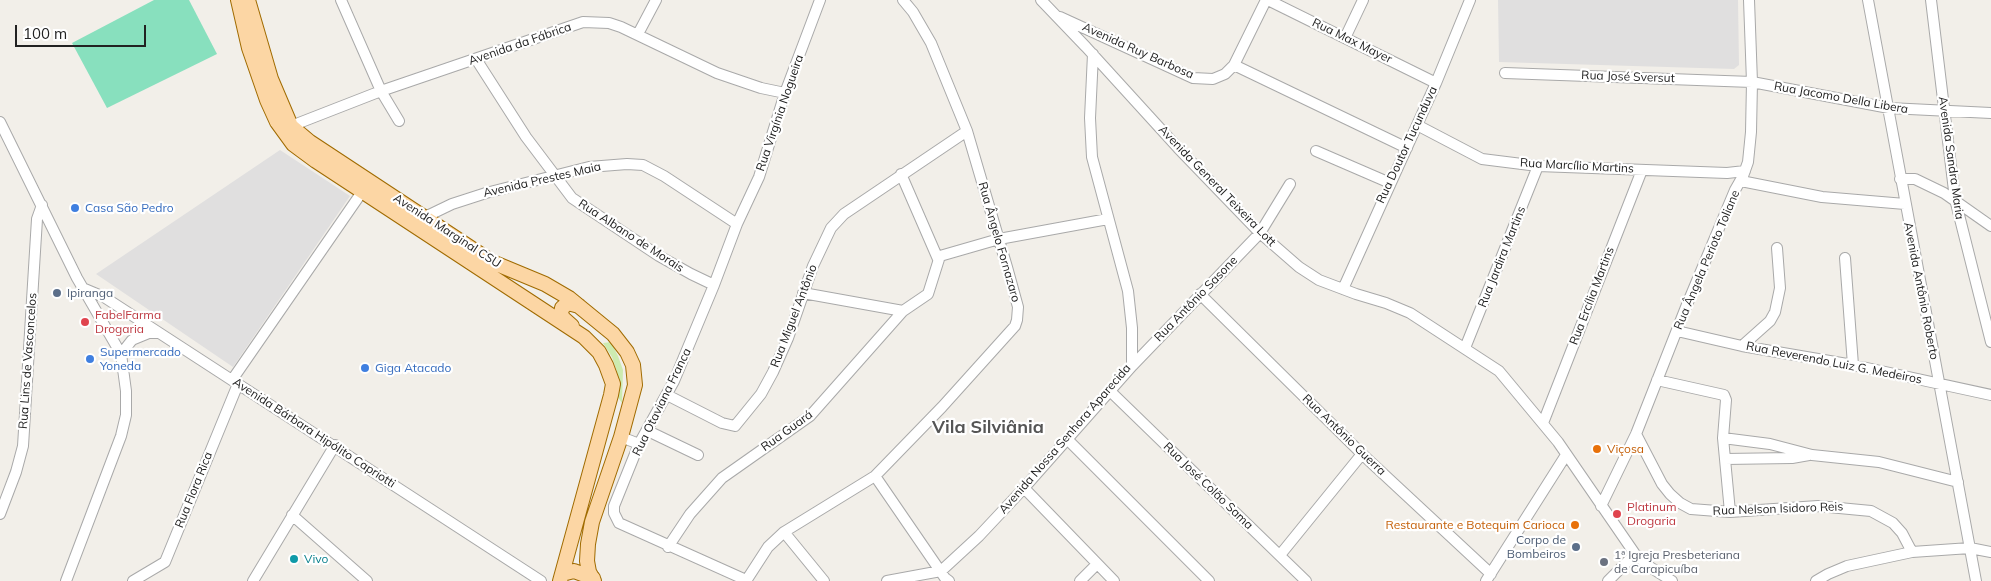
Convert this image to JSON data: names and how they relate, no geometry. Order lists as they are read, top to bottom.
{
  "streets": {
    "main road": ["Avenida Marginal CSU"],
    "street": [
      "Rua Max Mayer",
      "Avenida da Fábrica",
      "Avenida Ruy Barbosa",
      "Rua José Sversut",
      "Rua Jacomo Della Libera",
      "Rua Virgínia Nogueira",
      "Rua Doutor Tucunduva",
      "Avenida Sandra Maria",
      "Rua Marcílio Martins",
      "Avenida Prestes Maia",
      "Avenida General Teixeira Lott",
      "Rua Albano de Morais",
      "Rua Ângelo Fornazaro",
      "Rua Jardira Martins",
      "Rua Ângela Perioto Toliane",
      "Avenida Antônio Roberto",
      "Rua Ercília Martins",
      "Rua Antônio Sasone",
      "Rua Miguel Antônio",
      "Rua Lins de Vasconcelos",
      "Rua Reverendo Luiz G. Medeiros",
      "Rua Otaviana Franca",
      "Rua Guará",
      "Avenida Bárbara Hipólito Capriotti",
      "Rua Antônio Guerra",
      "Avenida Nossa Senhora Aparecida",
      "Rua José Colão Sama",
      "Rua Flora Rica",
      "Rua Nelson Isidoro Reis"
    ]
  },
  "crossings": [
    ["Rua Max Mayer", "Avenida Ruy Barbosa"],
    ["Rua Max Mayer", "Rua Doutor Tucunduva"],
    ["Avenida da Fábrica", "Rua Virgínia Nogueira"],
    ["Avenida da Fábrica", "Avenida Marginal CSU"],
    ["Avenida da Fábrica", "Rua Albano de Morais"],
    ["Avenida Ruy Barbosa", "Avenida General Teixeira Lott"],
    ["Rua José Sversut", "Rua Jacomo Della Libera"],
    ["Rua José Sversut", "Rua Ângela Perioto Toliane"],
    ["Rua Jacomo Della Libera", "Avenida Sandra Maria"],
    ["Rua Jacomo Della Libera", "Rua Ângela Perioto Toliane"],
    ["Rua Jacomo Della Libera", "Avenida Antônio Roberto"],
    ["Rua Virgínia Nogueira", "Avenida Prestes Maia"],
    ["Rua Virgínia Nogueira", "Rua Otaviana Franca"],
    ["Rua Doutor Tucunduva", "Rua Marcílio Martins"],
    ["Rua Doutor Tucunduva", "Avenida General Teixeira Lott"],
    ["Rua Marcílio Martins", "Rua Jardira Martins"],
    ["Rua Marcílio Martins", "Rua Ângela Perioto Toliane"],
    ["Rua Marcílio Martins", "Avenida Antônio Roberto"],
    ["Rua Marcílio Martins", "Rua Ercília Martins"],
    ["Avenida Prestes Maia", "Avenida Marginal CSU"],
    ["Avenida Prestes Maia", "Rua Albano de Morais"],
    ["Avenida Prestes Maia", "Rua Otaviana Franca"],
    ["Avenida General Teixeira Lott", "Rua Jardira Martins"],
    ["Avenida General Teixeira Lott", "Rua Ângela Perioto Toliane"],
    ["Avenida General Teixeira Lott", "Rua Ercília Martins"],
    ["Avenida General Teixeira Lott", "Rua Antônio Sasone"],
    ["Avenida General Teixeira Lott", "Avenida Nossa Senhora Aparecida"],
    ["Avenida Marginal CSU", "Rua Flora Rica"],
    ["Rua Albano de Morais", "Rua Otaviana Franca"],
    ["Rua Ângela Perioto Toliane", "Rua Reverendo Luiz G. Medeiros"],
    ["Rua Ângela Perioto Toliane", "Rua Nelson Isidoro Reis"],
    ["Avenida Antônio Roberto", "Rua Reverendo Luiz G. Medeiros"],
    ["Rua Antônio Sasone", "Rua Antônio Guerra"],
    ["Rua Antônio Sasone", "Avenida Nossa Senhora Aparecida"],
    ["Rua Miguel Antônio", "Rua Otaviana Franca"],
    ["Rua Otaviana Franca", "Rua Guará"],
    ["Avenida Bárbara Hipólito Capriotti", "Rua Flora Rica"],
    ["Avenida Nossa Senhora Aparecida", "Rua José Colão Sama"]
  ],
  "districts": ["Vila Silviânia"],
  "places": [
    "Casa São Pedro",
    "Ipiranga",
    "FabelFarma Drogaria",
    "Supermercado Yoneda",
    "Giga Atacado",
    "Viçosa",
    "Platinum Drogaria",
    "Restaurante e Botequim Carioca",
    "Corpo de Bombeiros",
    "Vivo",
    "1ª Igreja Presbeteriana de Carapicuíba"
  ],
  "scale_bar": "100 m"
}
